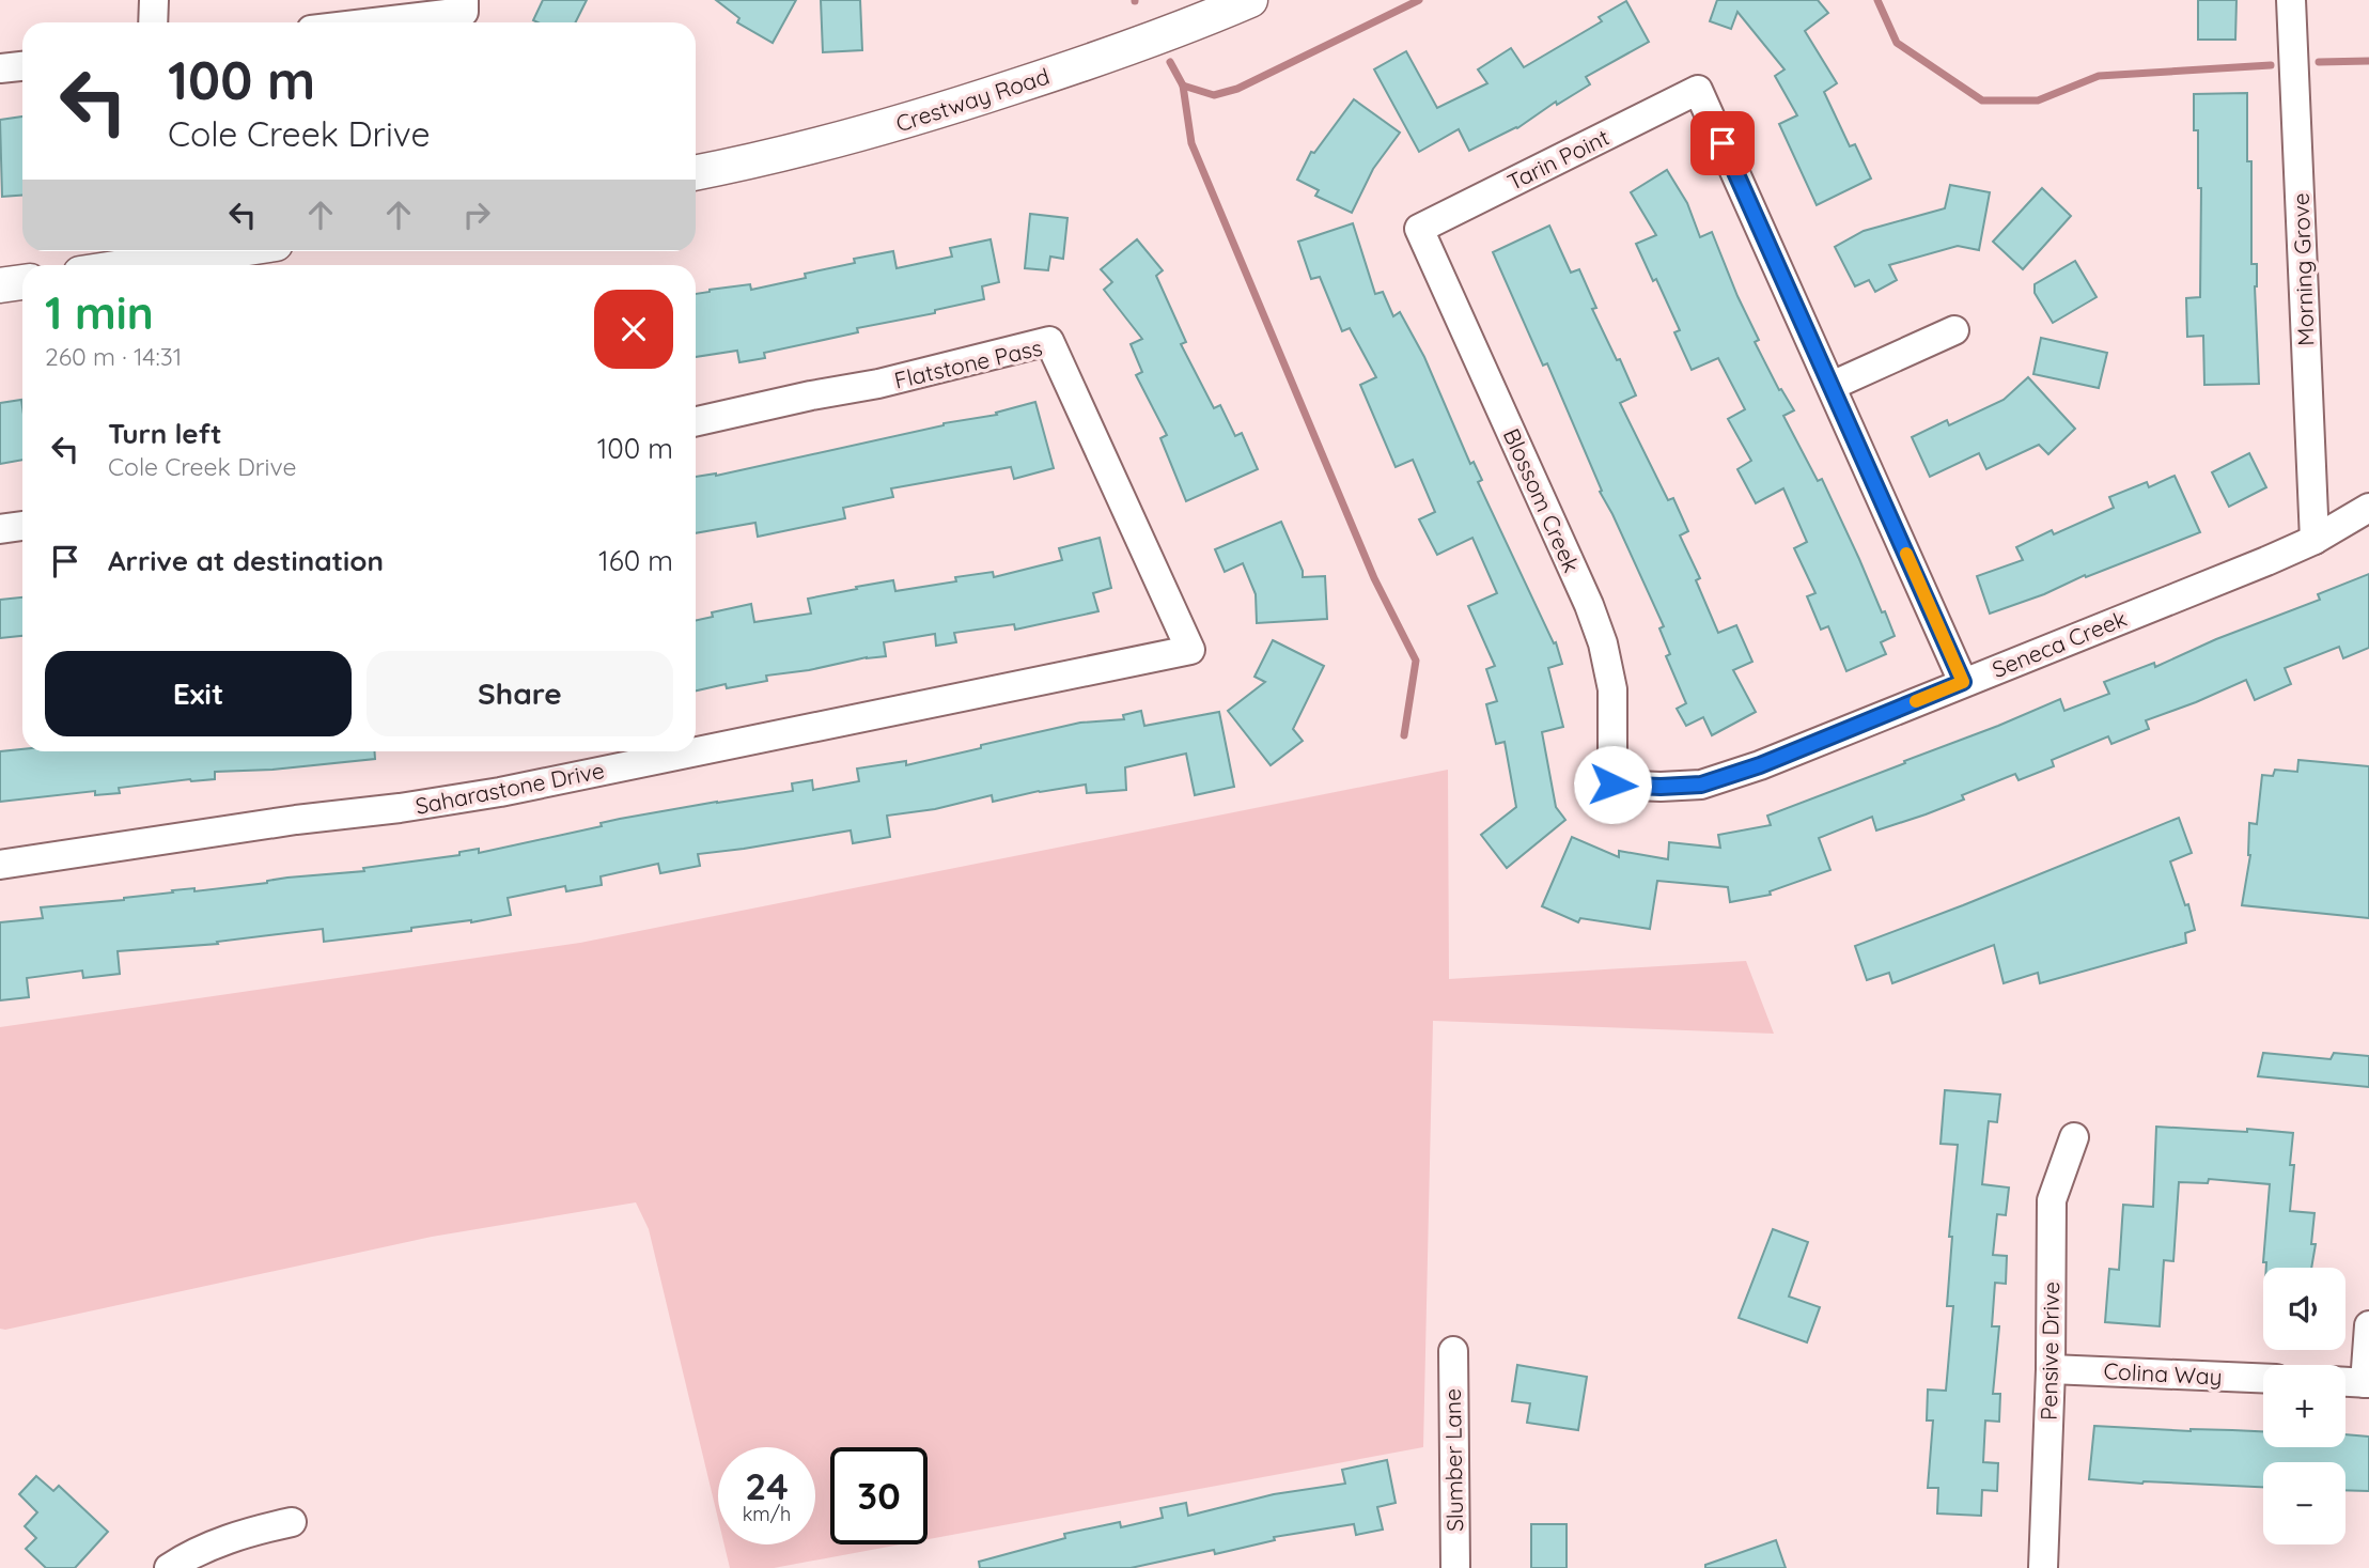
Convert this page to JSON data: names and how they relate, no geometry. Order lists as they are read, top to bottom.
{
  "streets": {
    "street": [
      "Crestway Road",
      "Tarin Point",
      "Morning Grove",
      "Flatstone Pass",
      "Blossom Creek",
      "Seneca Creek",
      "Saharastone Drive",
      "Pensive Drive",
      "Colina Way",
      "Slumber Lane"
    ]
  },
  "crossings": [
    ["Tarin Point", "Blossom Creek"],
    ["Morning Grove", "Seneca Creek"],
    ["Flatstone Pass", "Saharastone Drive"],
    ["Blossom Creek", "Seneca Creek"],
    ["Pensive Drive", "Colina Way"]
  ],
  "page": {
    "turn": ["100 m", "Cole Creek Drive"],
    "heading": ["1 min", "260 m · 14:31"],
    "list": [
      {
        "name": "Turn left",
        "note": "Cole Creek Drive",
        "value": "100 m"
      },
      {
        "name": "Arrive at destination",
        "value": "160 m"
      }
    ],
    "buttons": ["Exit", "Share"],
    "map_buttons": ["+", "−"],
    "speed": "24 km/h",
    "limit": "30"
  }
}
